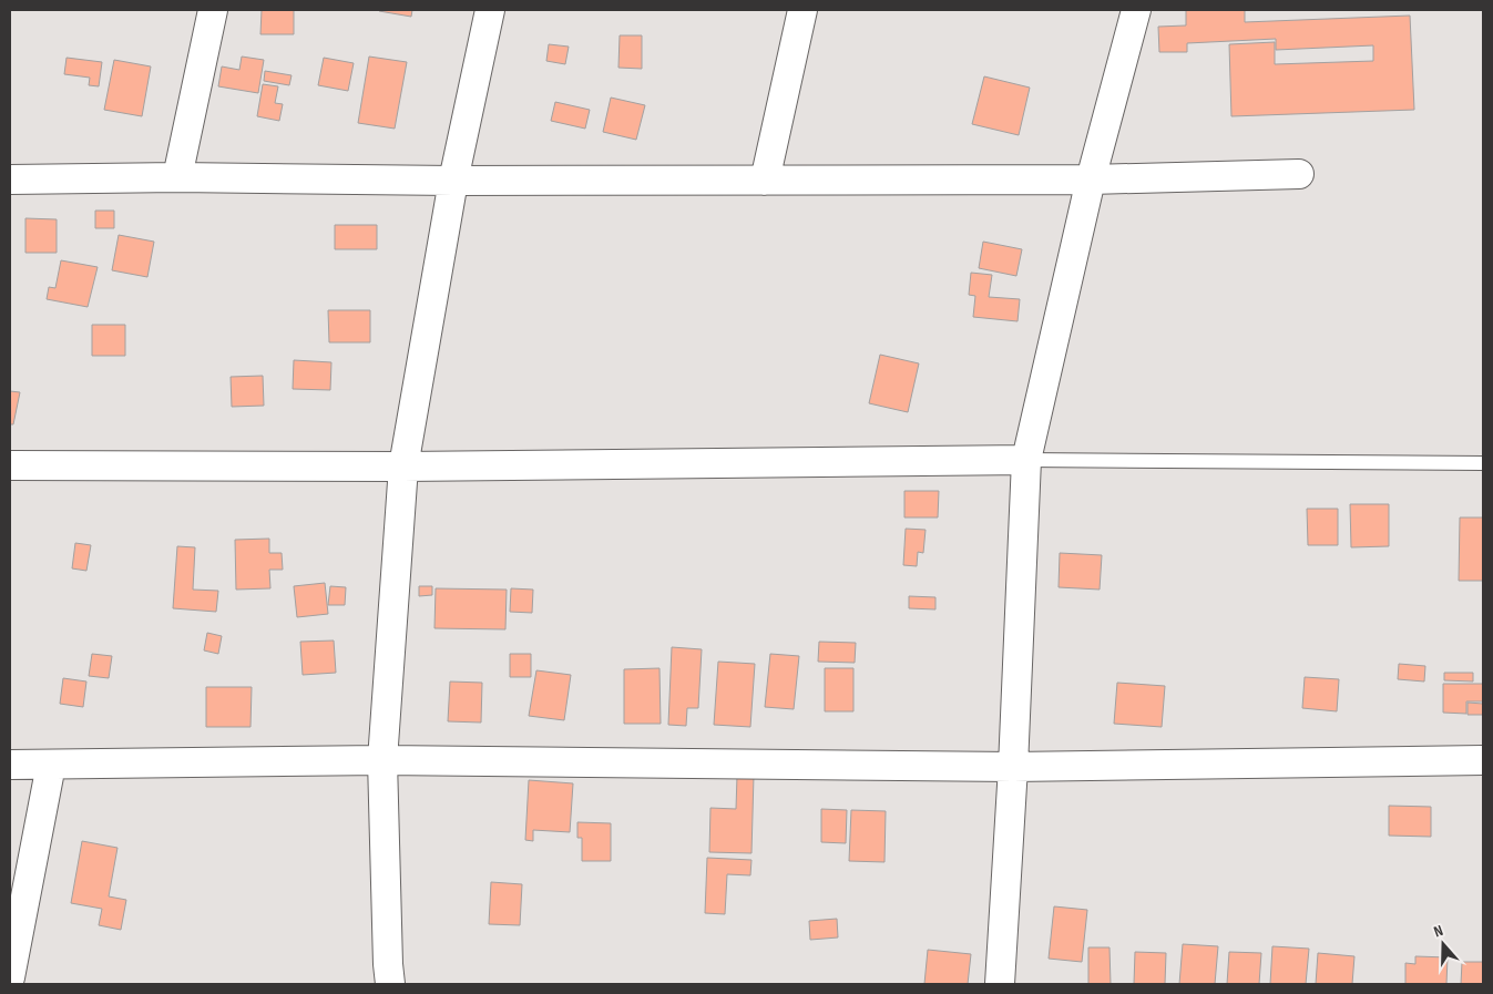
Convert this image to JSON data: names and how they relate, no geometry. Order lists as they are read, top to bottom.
{
  "north": "top"
}
